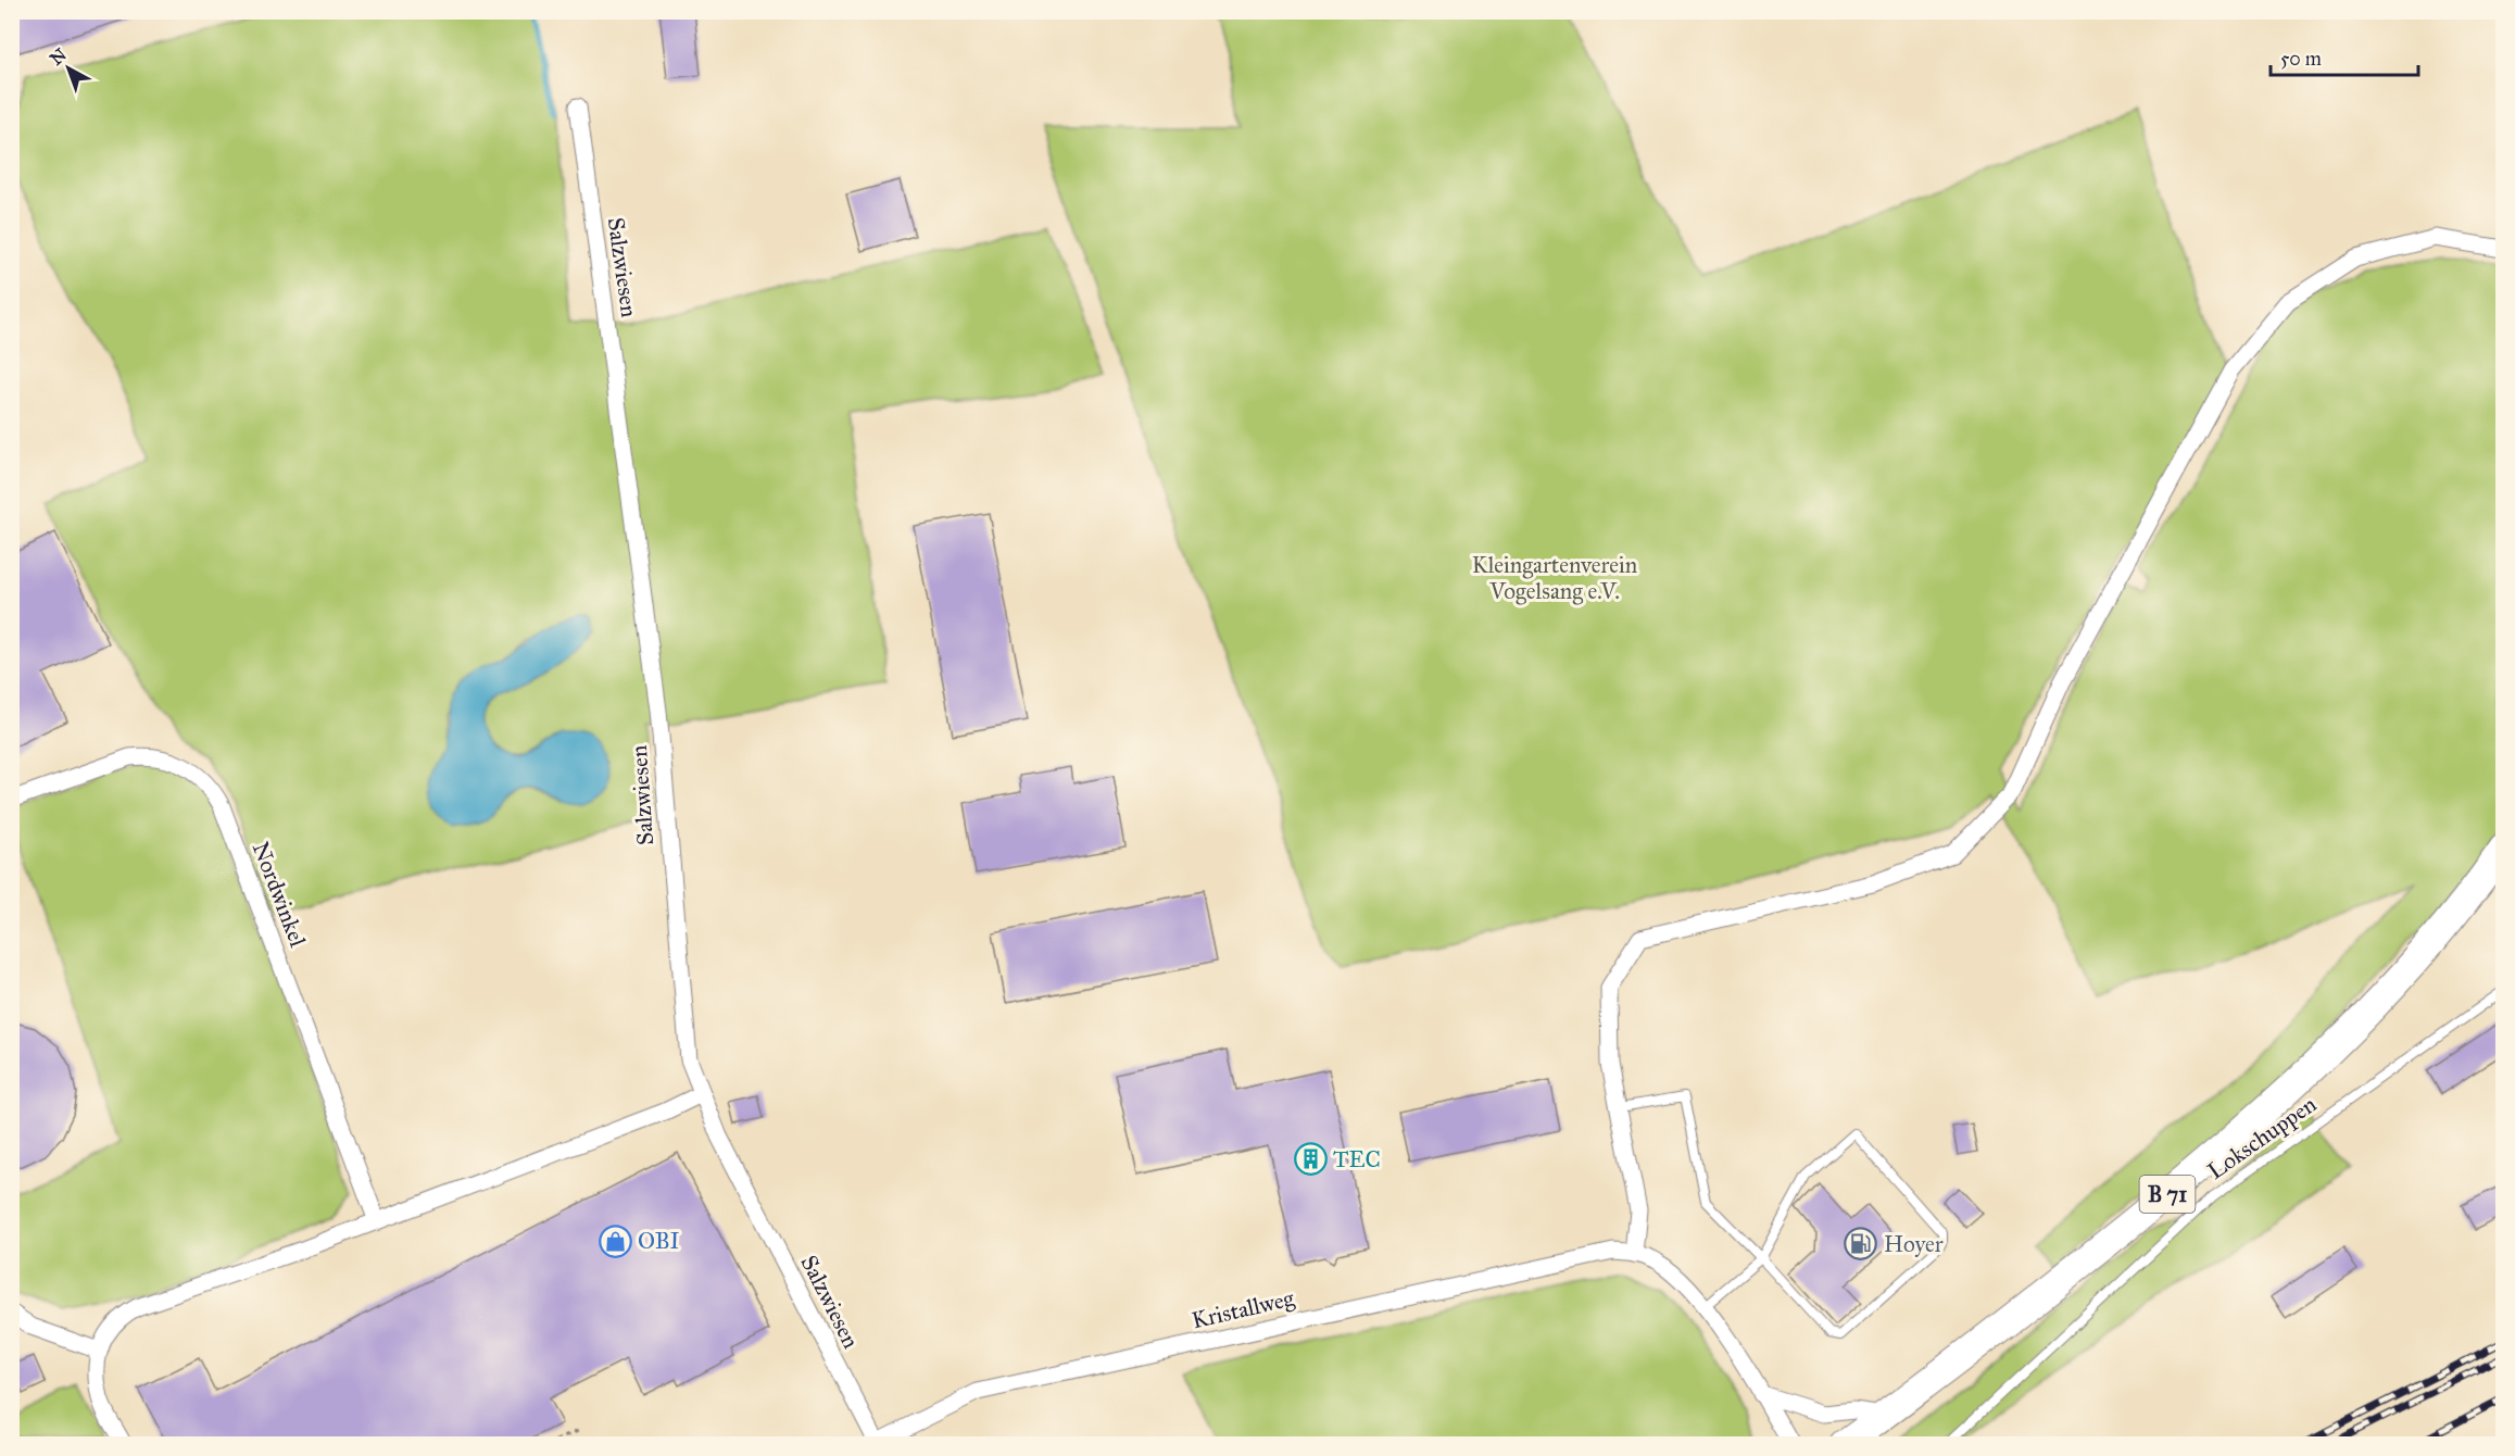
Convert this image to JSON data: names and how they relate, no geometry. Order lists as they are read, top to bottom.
{
  "streets": {
    "main road": ["B 71"],
    "street": ["Salzwiesen", "Nordwinkel", "Kristallweg"],
    "lane": ["Lokschuppen"]
  },
  "crossings": [
    ["Salzwiesen", "Kristallweg"]
  ],
  "parks": ["Kleingartenverein Vogelsang e.V."],
  "places": {
    "building": ["TEC"],
    "shop": ["OBI"],
    "fuel station": ["Hoyer"]
  },
  "scale_bar": "50 m",
  "north": "top left"
}
